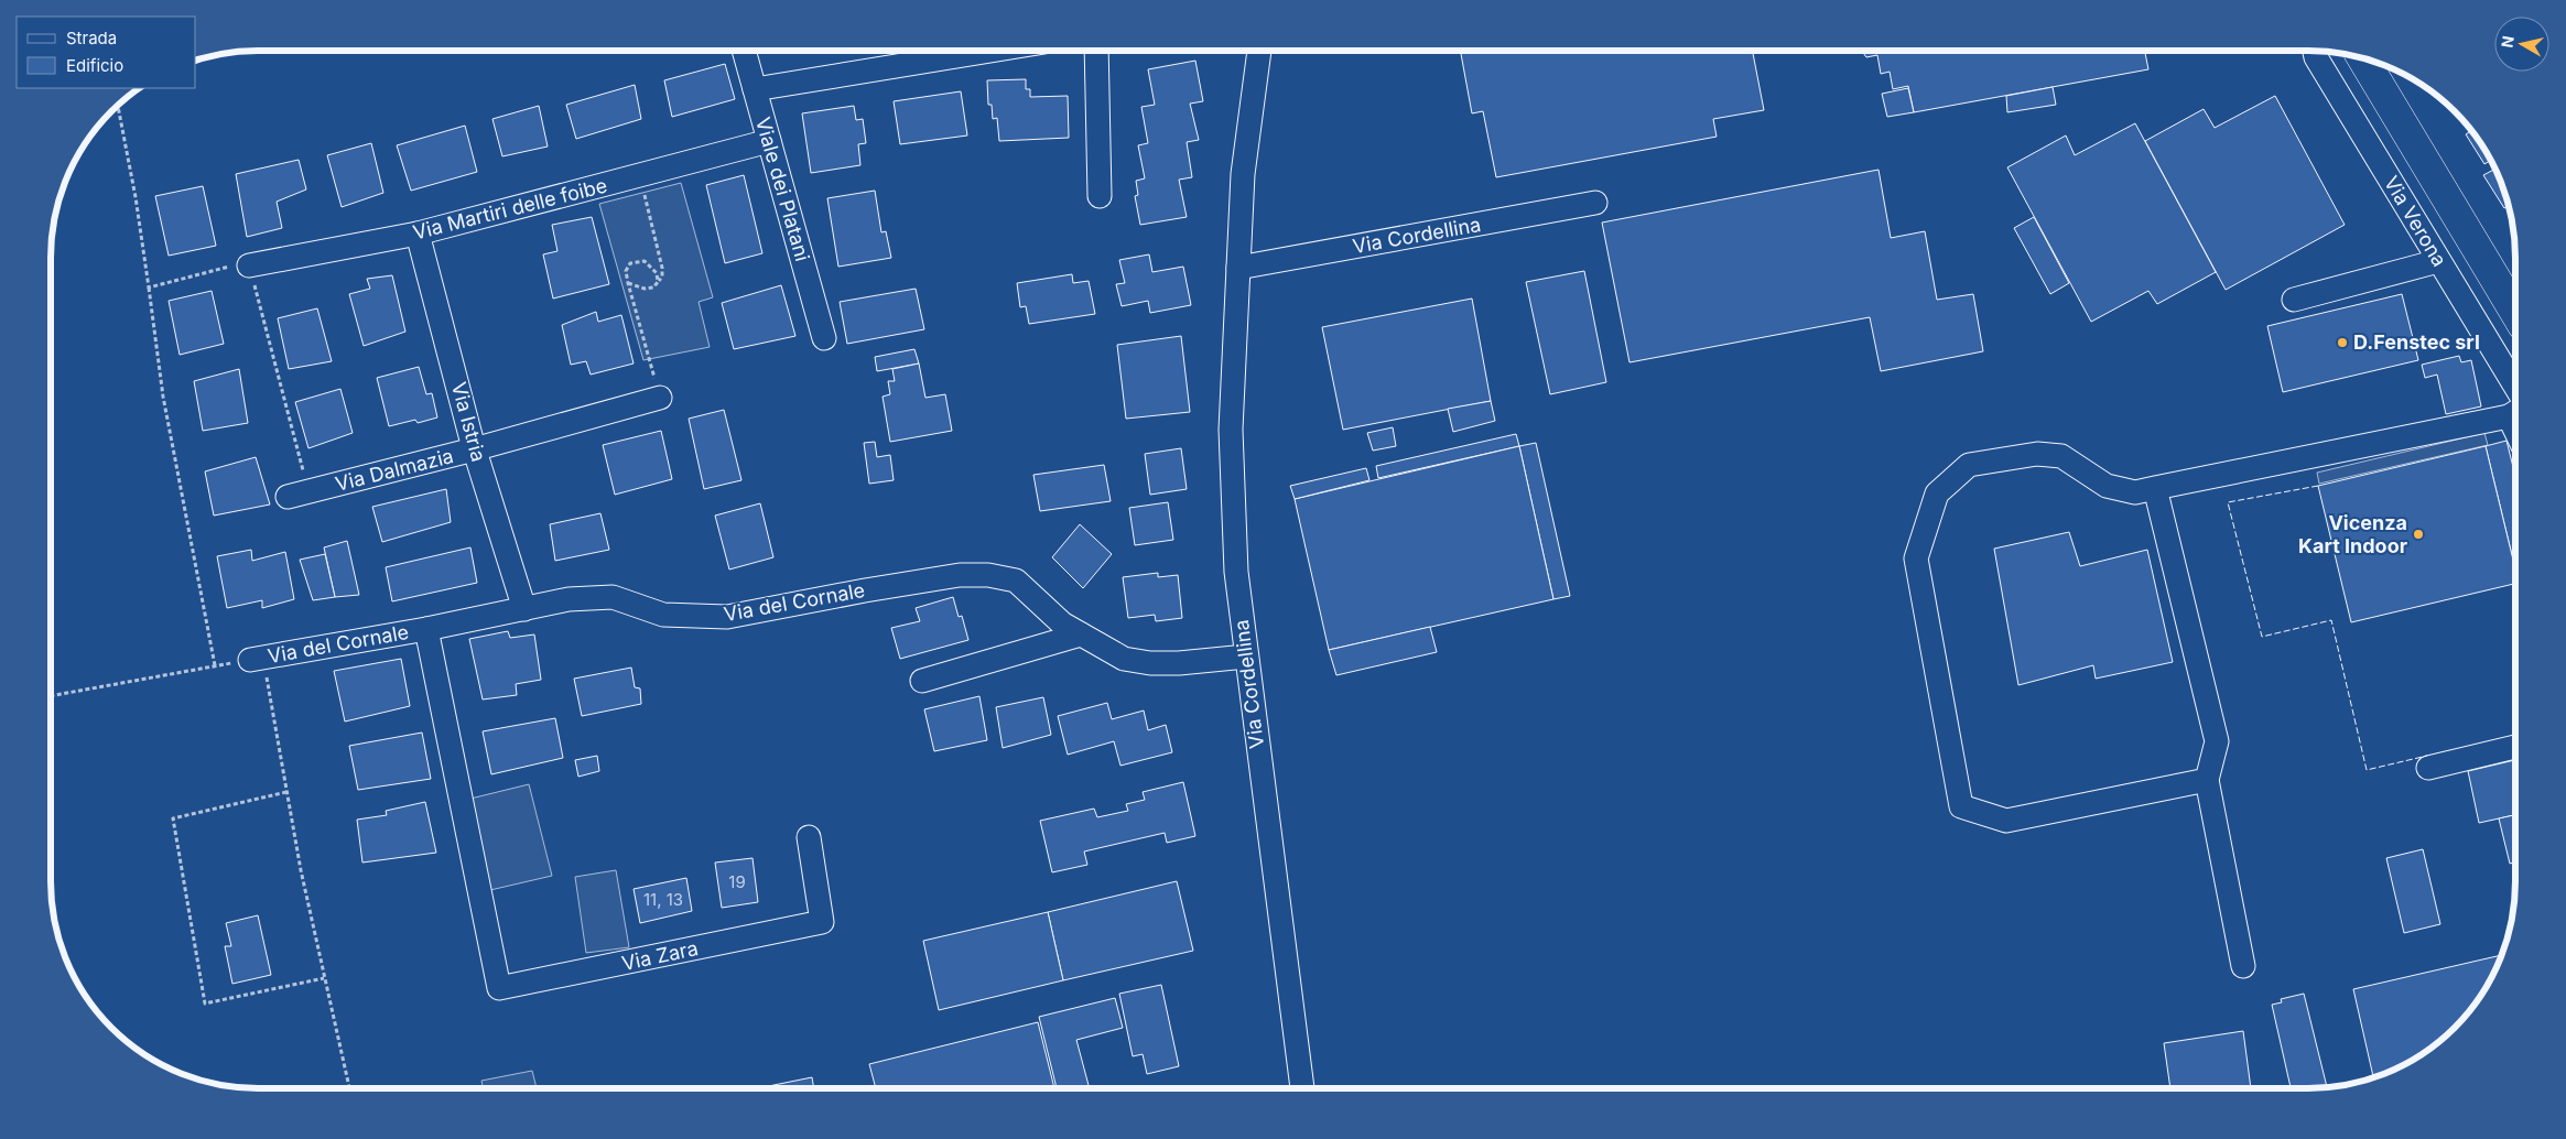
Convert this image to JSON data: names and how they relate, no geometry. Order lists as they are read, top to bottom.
{
  "streets": {
    "main road": ["Via Verona"],
    "street": [
      "Viale dei Platani",
      "Via Martiri delle foibe",
      "Via Cordellina",
      "Via Istria",
      "Via Dalmazia",
      "Via del Cornale",
      "Via Zara"
    ]
  },
  "crossings": [
    ["Viale dei Platani", "Via Martiri delle foibe"],
    ["Via Martiri delle foibe", "Via Istria"],
    ["Via Cordellina", "Via del Cornale"],
    ["Via Istria", "Via Dalmazia"],
    ["Via Istria", "Via del Cornale"],
    ["Via del Cornale", "Via Zara"]
  ],
  "places": ["D.Fenstec srl", "Vicenza Kart Indoor"],
  "house_numbers": ["19", "11, 13"],
  "legend": ["Strada", "Edificio"],
  "north": "left"
}
